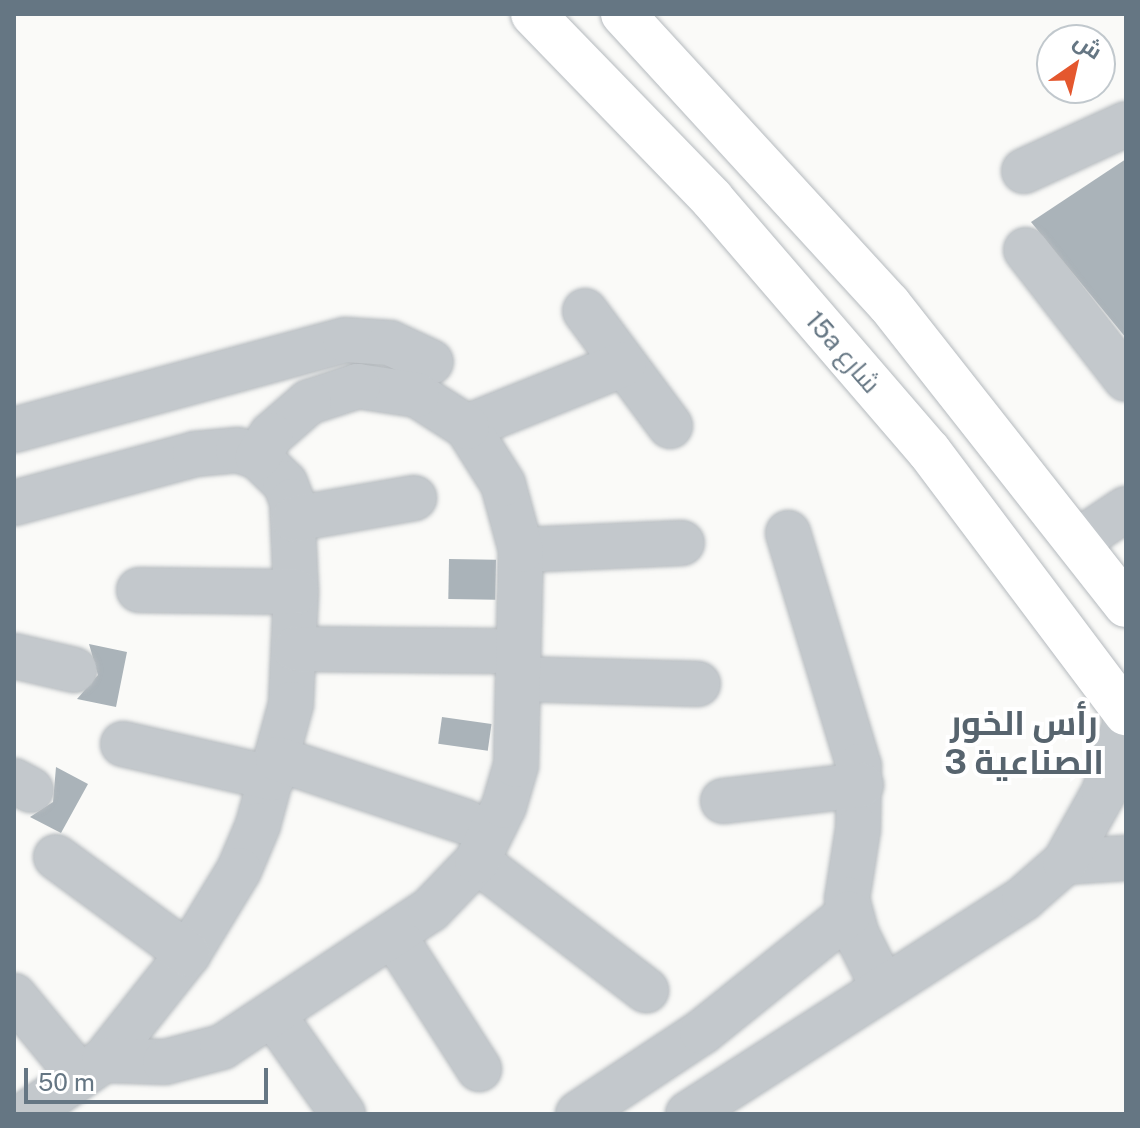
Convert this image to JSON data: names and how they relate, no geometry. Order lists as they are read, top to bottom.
{
  "streets": {
    "main road": ["15a شارع"]
  },
  "districts": ["رأس الخور الصناعية 3"],
  "scale_bar": "50 m",
  "north": "top right"
}
